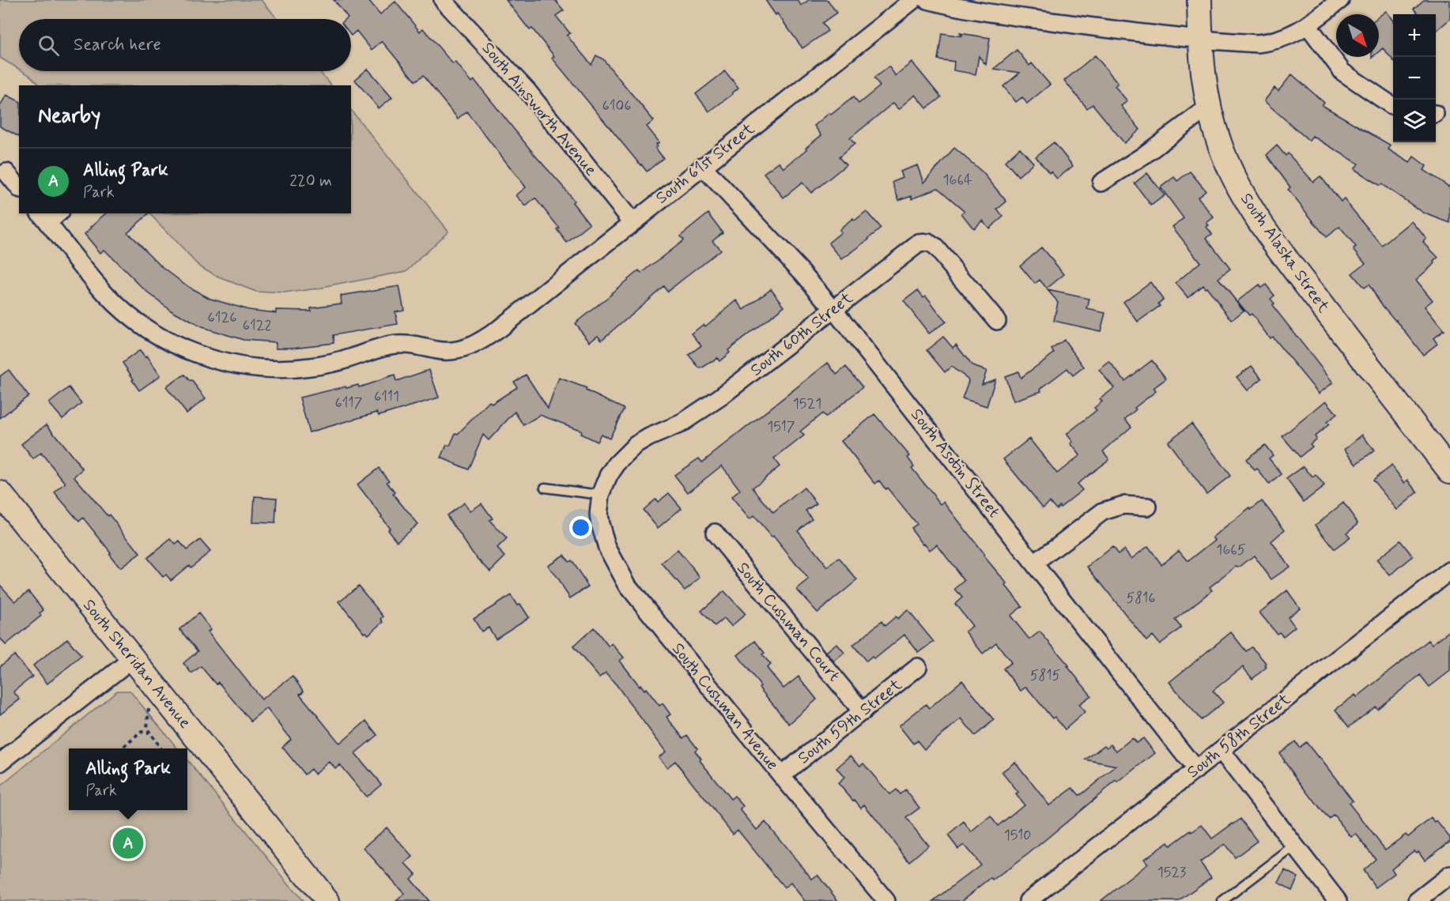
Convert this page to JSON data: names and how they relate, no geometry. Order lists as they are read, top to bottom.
{
  "streets": {
    "street": [
      "South Ainsworth Avenue",
      "South 61st Street",
      "South Alaska Street",
      "South 60th Street",
      "South Asotin Street",
      "South Cushman Court",
      "South Sheridan Avenue",
      "South Cushman Avenue",
      "South 59th Street",
      "South 58th Street"
    ]
  },
  "crossings": [
    ["South Ainsworth Avenue", "South 61st Street"],
    ["South 61st Street", "South Asotin Street"],
    ["South 60th Street", "South Asotin Street"],
    ["South 60th Street", "South Cushman Avenue"],
    ["South Asotin Street", "South 58th Street"],
    ["South Cushman Court", "South 59th Street"],
    ["South Cushman Avenue", "South 59th Street"]
  ],
  "house_numbers": [
    "6106",
    "1664",
    "6126",
    "6122",
    "6111",
    "6117",
    "1521",
    "1517",
    "1665",
    "5816",
    "5815",
    "1510",
    "1523"
  ],
  "north": "bottom right",
  "page": {
    "map_buttons": ["+", "−"],
    "search": "Search here",
    "heading": "Nearby",
    "list": [
      {
        "mark": "A",
        "name": "Alling Park",
        "note": "Park",
        "value": "220 m"
      }
    ],
    "popup": ["Alling Park", "Park"],
    "pins": "A"
  }
}
